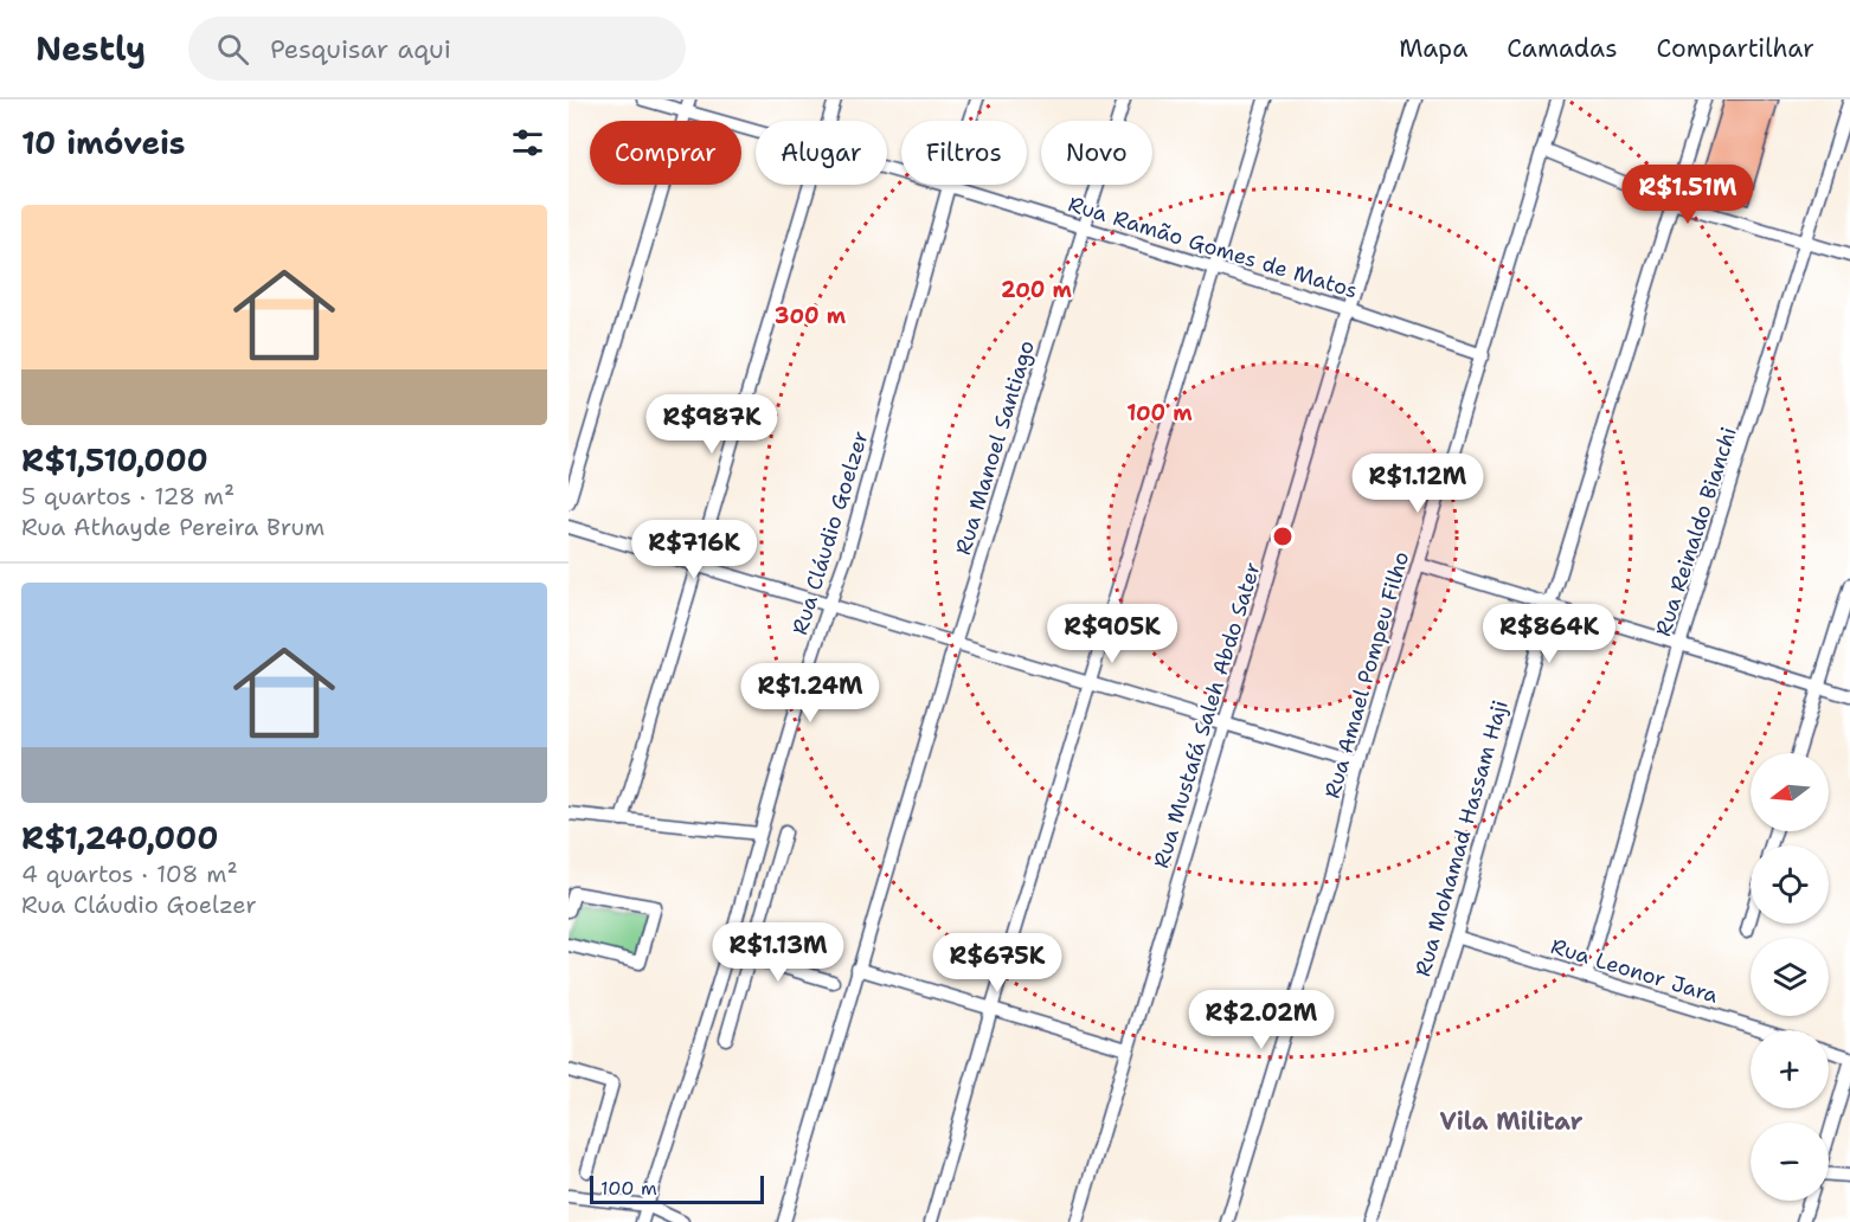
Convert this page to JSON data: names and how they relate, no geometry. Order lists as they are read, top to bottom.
{
  "streets": {
    "street": [
      "Rua Ramão Gomes de Matos",
      "Rua Manoel Santiago",
      "Rua Reinaldo Bianchi",
      "Rua Cláudio Goelzer",
      "Rua Amael Pompeu Filho",
      "Rua Mustafá Saleh Abdo Sater",
      "Rua Mohamad Hassam Haji",
      "Rua Leonor Jara"
    ]
  },
  "crossings": [
    ["Rua Ramão Gomes de Matos", "Rua Manoel Santiago"],
    ["Rua Ramão Gomes de Matos", "Rua Cláudio Goelzer"],
    ["Rua Ramão Gomes de Matos", "Rua Amael Pompeu Filho"],
    ["Rua Ramão Gomes de Matos", "Rua Mustafá Saleh Abdo Sater"],
    ["Rua Reinaldo Bianchi", "Rua Leonor Jara"],
    ["Rua Mohamad Hassam Haji", "Rua Leonor Jara"]
  ],
  "districts": ["Vila Militar"],
  "scale_bar": "100 m",
  "north": "left",
  "page": {
    "header": "Nestly",
    "search": "Pesquisar aqui",
    "nav": ["Mapa", "Camadas", "Compartilhar"],
    "heading": "10 imóveis",
    "chip": [
      "Comprar",
      "Alugar",
      "Filtros",
      "Novo"
    ],
    "price": [
      "R$1.51M",
      "R$987K",
      "R$1.12M",
      "R$716K",
      "R$905K",
      "R$864K",
      "R$1.24M",
      "R$1.13M",
      "R$675K",
      "R$2.02M"
    ],
    "list": [
      {
        "name": "R$1,510,000",
        "note": "5 quartos · 128 m² · Rua Athayde Pereira Brum"
      },
      {
        "name": "R$1,240,000",
        "note": "4 quartos · 108 m² · Rua Cláudio Goelzer"
      }
    ],
    "map_buttons": ["+", "−"],
    "scale": "100 m"
  },
  "rings": ["200 m", "300 m", "100 m"]
}
